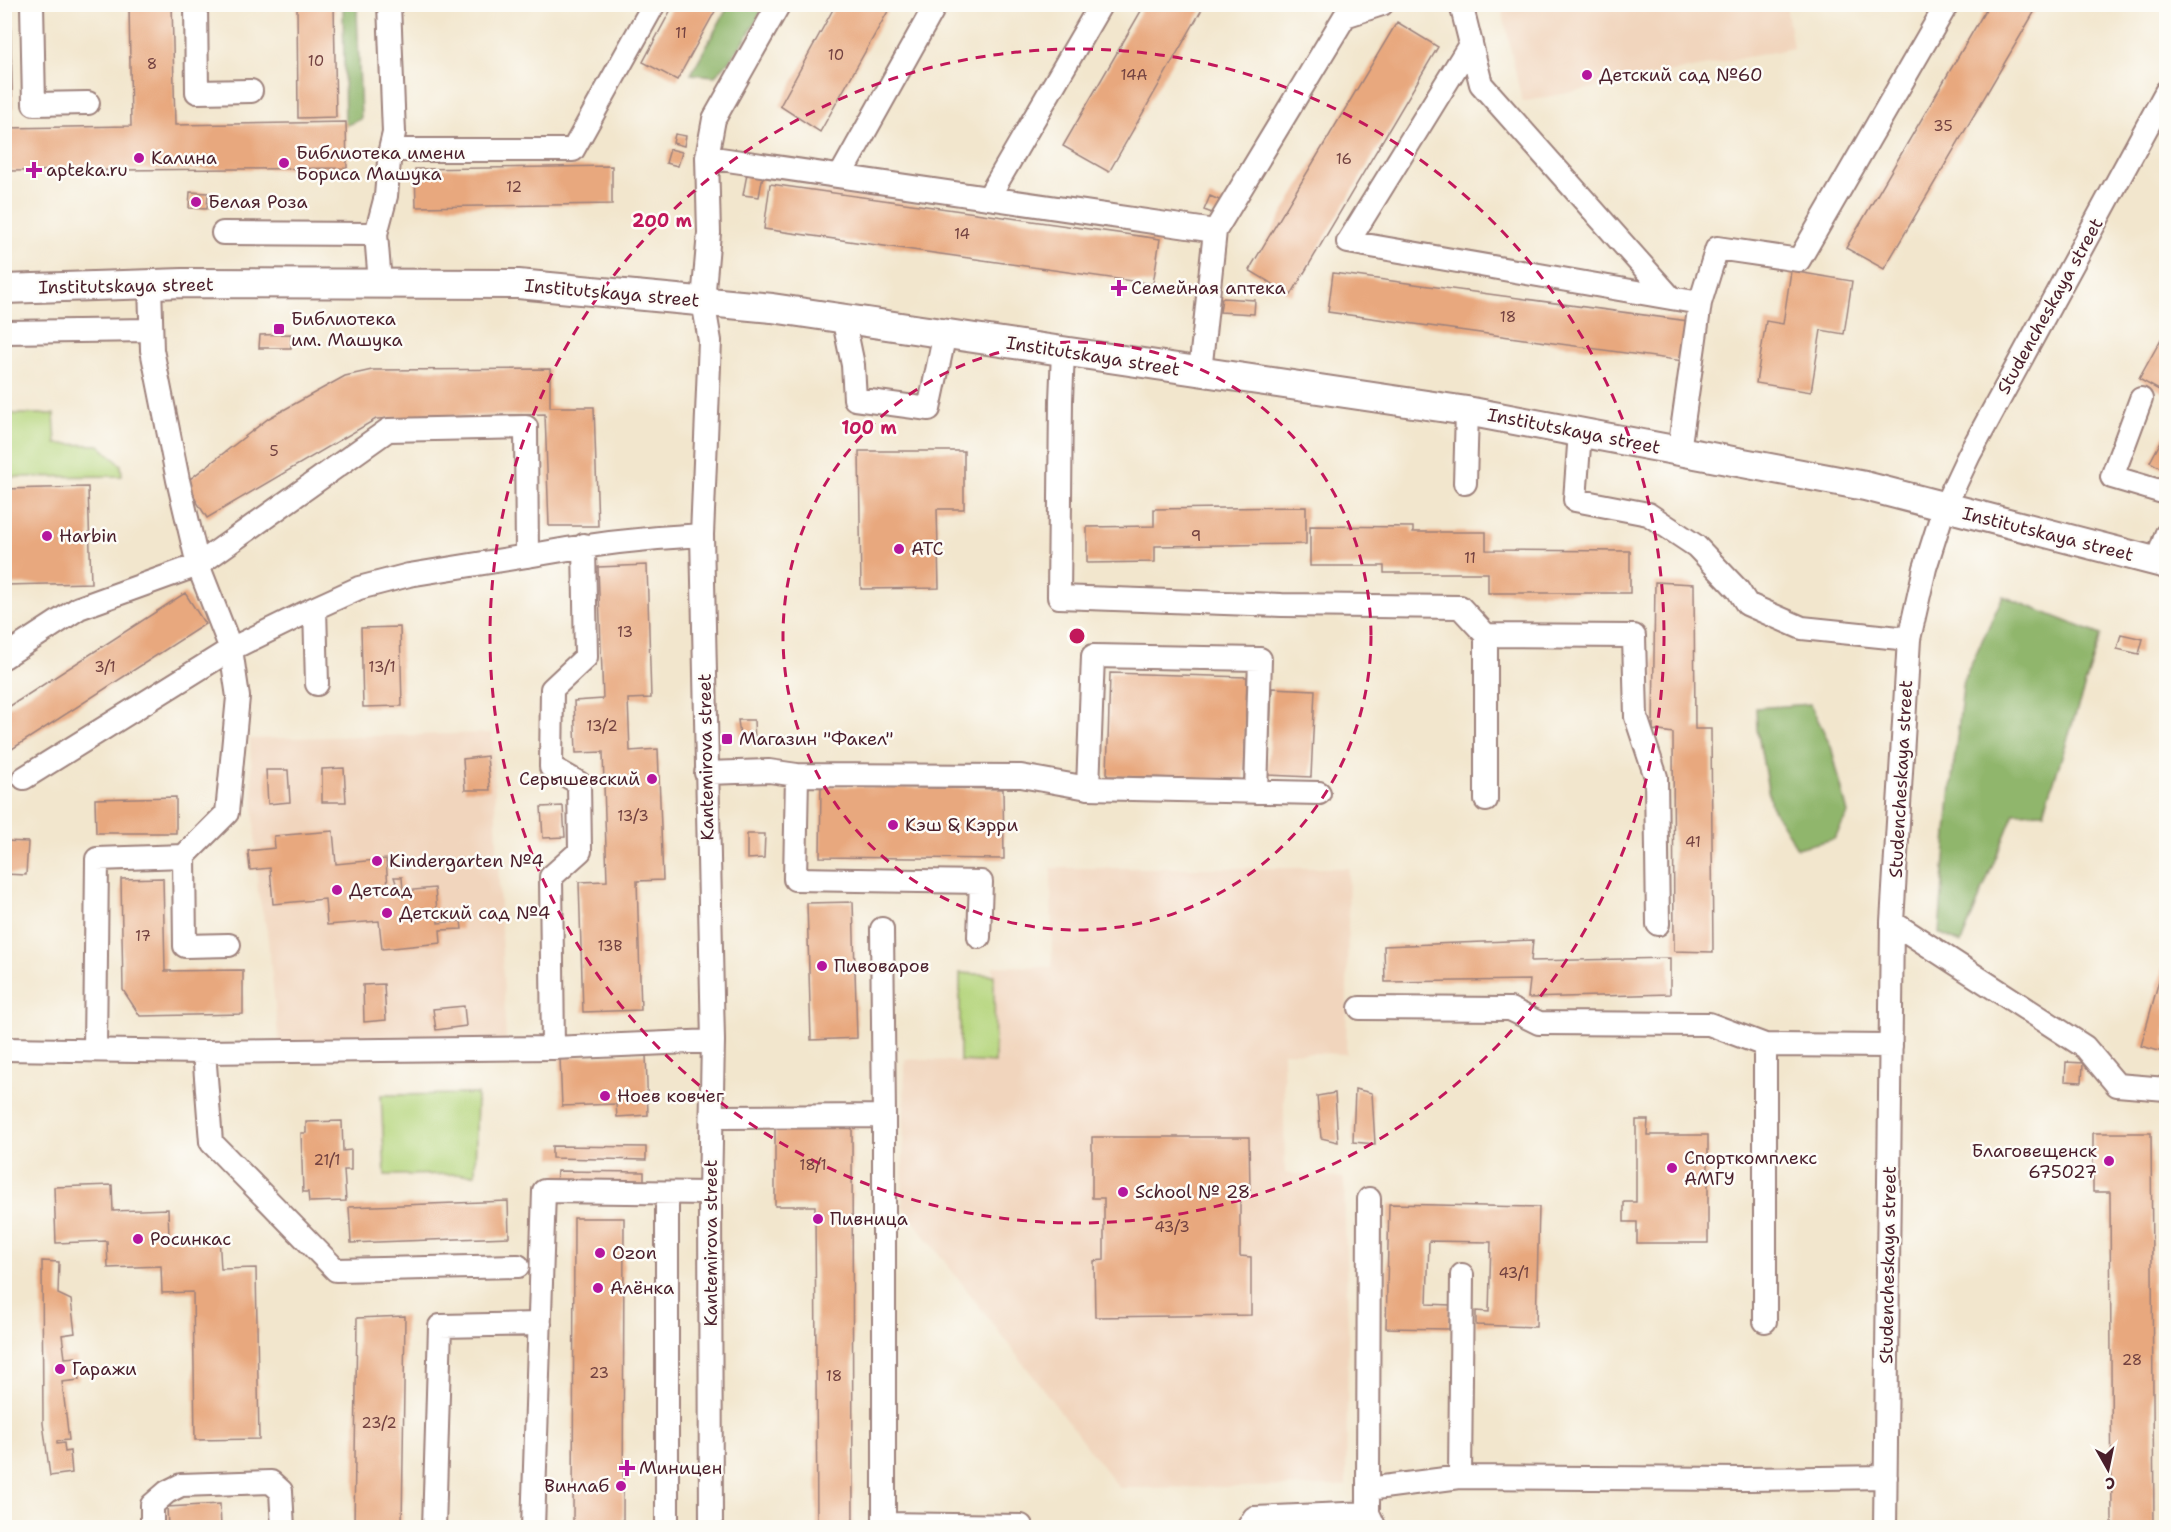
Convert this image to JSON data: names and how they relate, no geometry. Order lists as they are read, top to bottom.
{
  "streets": {
    "main road": ["Institutskaya street"],
    "street": ["Studencheskaya street", "Kantemirova street"]
  },
  "crossings": [
    ["Institutskaya street", "Studencheskaya street"],
    ["Institutskaya street", "Kantemirova street"]
  ],
  "places": {
    "other": [
      "Детский сад №60",
      "Калина",
      "Библиотека имени Бориса Машука",
      "Белая Роза",
      "Harbin",
      "АТС",
      "Серышевский",
      "Кэш & Кэрри",
      "Kindergarten №4",
      "Детсад",
      "Детский сад №4",
      "Пивоваров",
      "Ноев ковчег",
      "Благовещенск 675027",
      "Спорткомплекс АМГУ",
      "School № 28",
      "Пивница",
      "Росинкас",
      "Ozon",
      "Алёнка",
      "Гаражи",
      "Винлаб"
    ],
    "health": ["apteka.ru", "Семейная аптека", "Миницен"],
    "transit": ["Библиотека им. Машука", "Магазин \"Факел\""]
  },
  "house_numbers": [
    "11",
    "10",
    "10",
    "8",
    "14А",
    "35",
    "16",
    "12",
    "14",
    "18",
    "5",
    "9",
    "11",
    "13",
    "3/1",
    "13/1",
    "13/2",
    "13/3",
    "41",
    "17",
    "13В",
    "21/1",
    "18/1",
    "43/3",
    "43/1",
    "28",
    "23",
    "18",
    "23/2"
  ],
  "north": "bottom",
  "rings": ["200 m", "100 m"]
}
